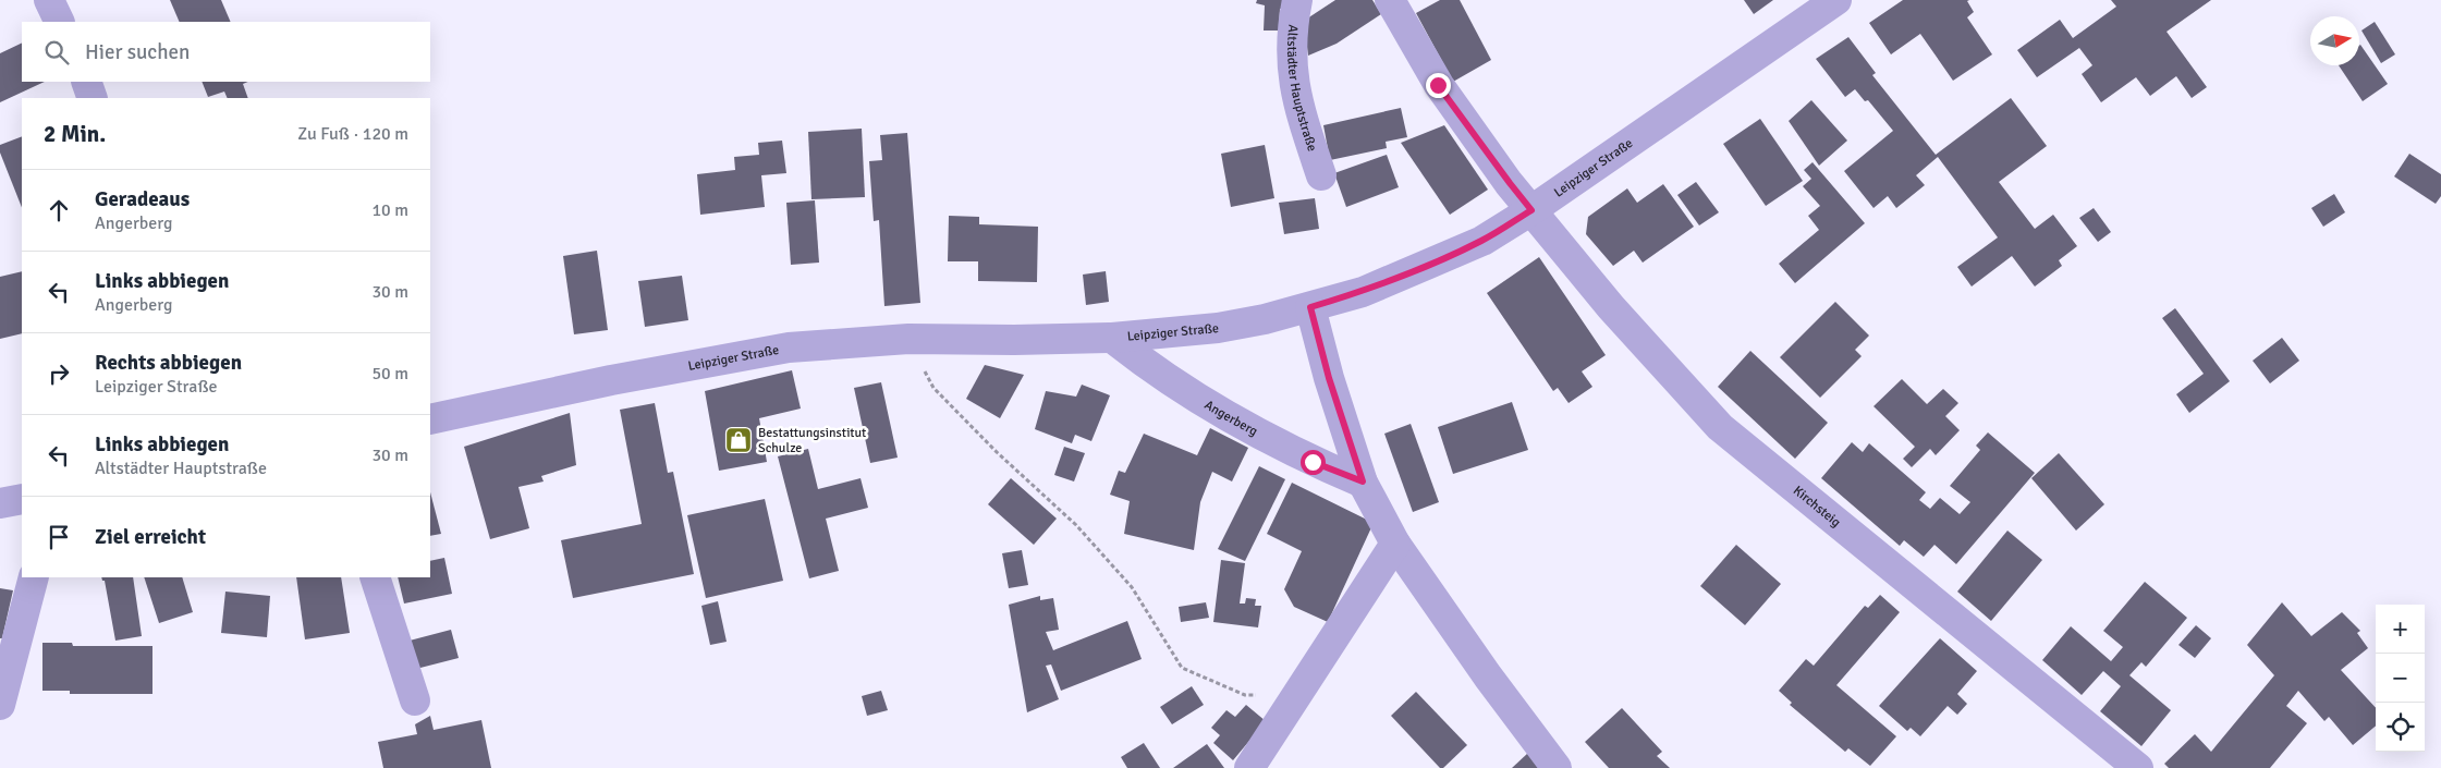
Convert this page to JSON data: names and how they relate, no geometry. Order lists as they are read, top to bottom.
{
  "streets": {
    "street": [
      "Altstädter Hauptstraße",
      "Leipziger Straße",
      "Angerberg",
      "Kirchsteig"
    ]
  },
  "crossings": [
    ["Leipziger Straße", "Angerberg"],
    ["Leipziger Straße", "Kirchsteig"]
  ],
  "places": {
    "shop": ["Bestattungsinstitut Schulze"]
  },
  "north": "right",
  "page": {
    "search": "Hier suchen",
    "heading": ["2 Min.", "Zu Fuß · 120 m"],
    "list": [
      ["Geradeaus", "Angerberg", "10 m"],
      ["Links abbiegen", "Angerberg", "30 m"],
      ["Rechts abbiegen", "Leipziger Straße", "50 m"],
      ["Links abbiegen", "Altstädter Hauptstraße", "30 m"],
      "Ziel erreicht"
    ],
    "map_buttons": ["+", "−"]
  }
}
